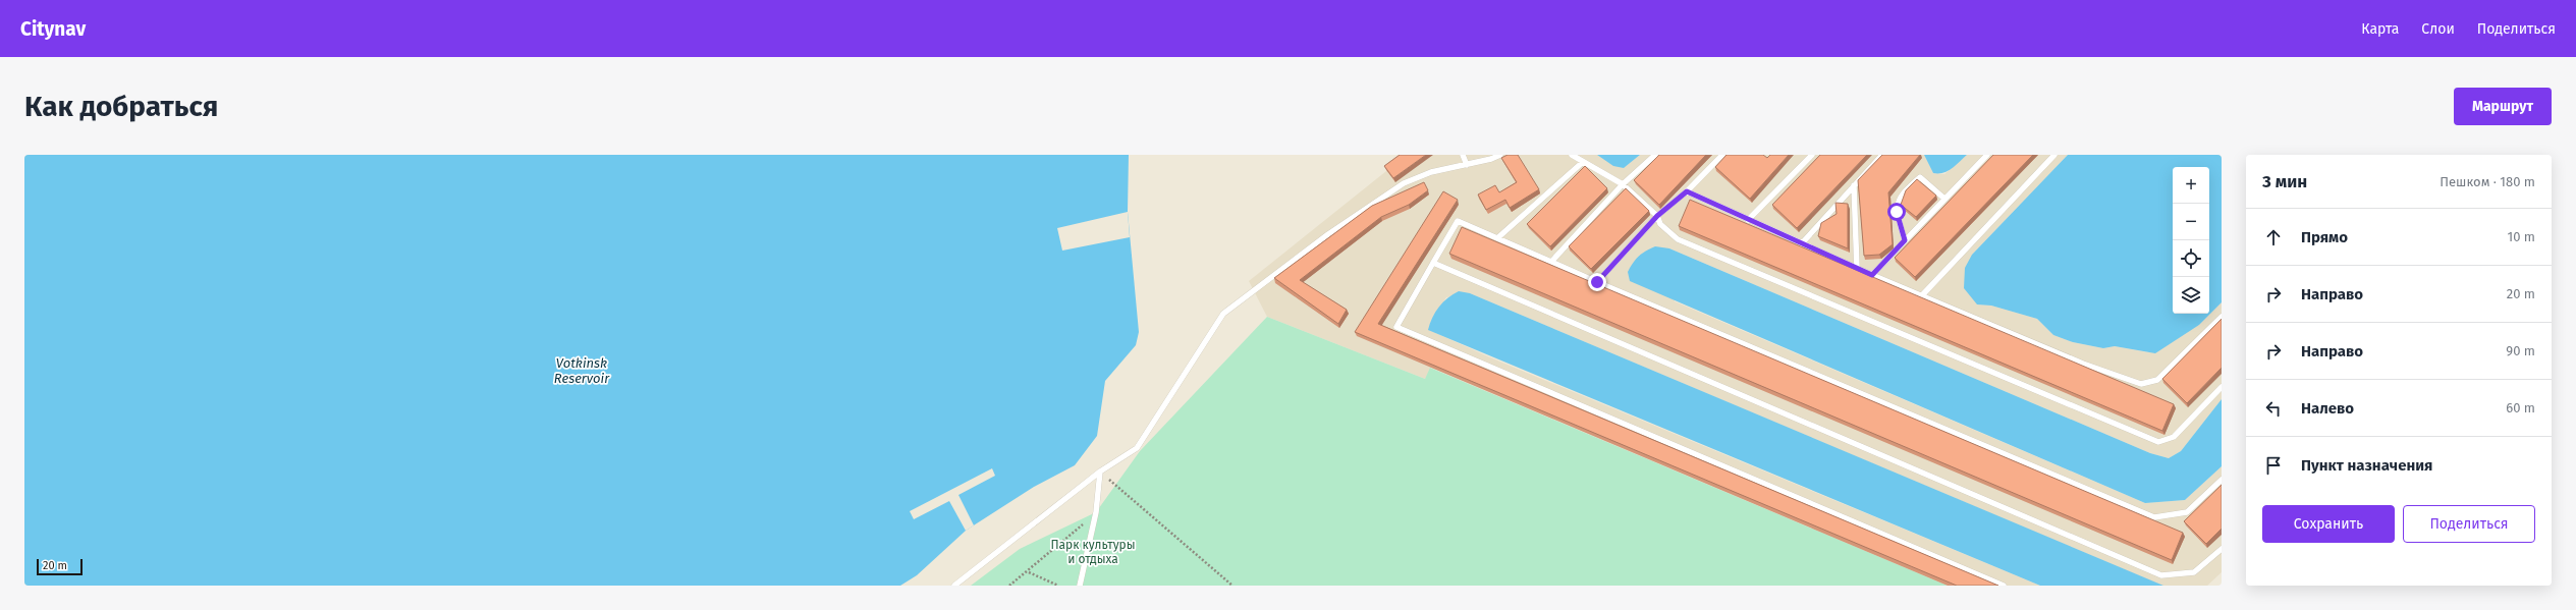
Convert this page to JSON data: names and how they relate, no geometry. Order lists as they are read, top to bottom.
{
  "water": ["Votkinsk Reservoir"],
  "parks": ["Парк культуры и отдыха"],
  "scale_bar": "20 m",
  "page": {
    "header": "Citynav",
    "nav": ["Карта", "Слои", "Поделиться"],
    "buttons": [
      "Маршрут",
      ["Сохранить", "Поделиться"]
    ],
    "title": "Как добраться",
    "heading": ["3 мин", "Пешком · 180 m"],
    "map_buttons": ["+", "−"],
    "list": [
      ["Прямо", "10 m"],
      ["Направо", "20 m"],
      ["Направо", "90 m"],
      ["Налево", "60 m"],
      "Пункт назначения"
    ],
    "scale": "20 m"
  }
}
